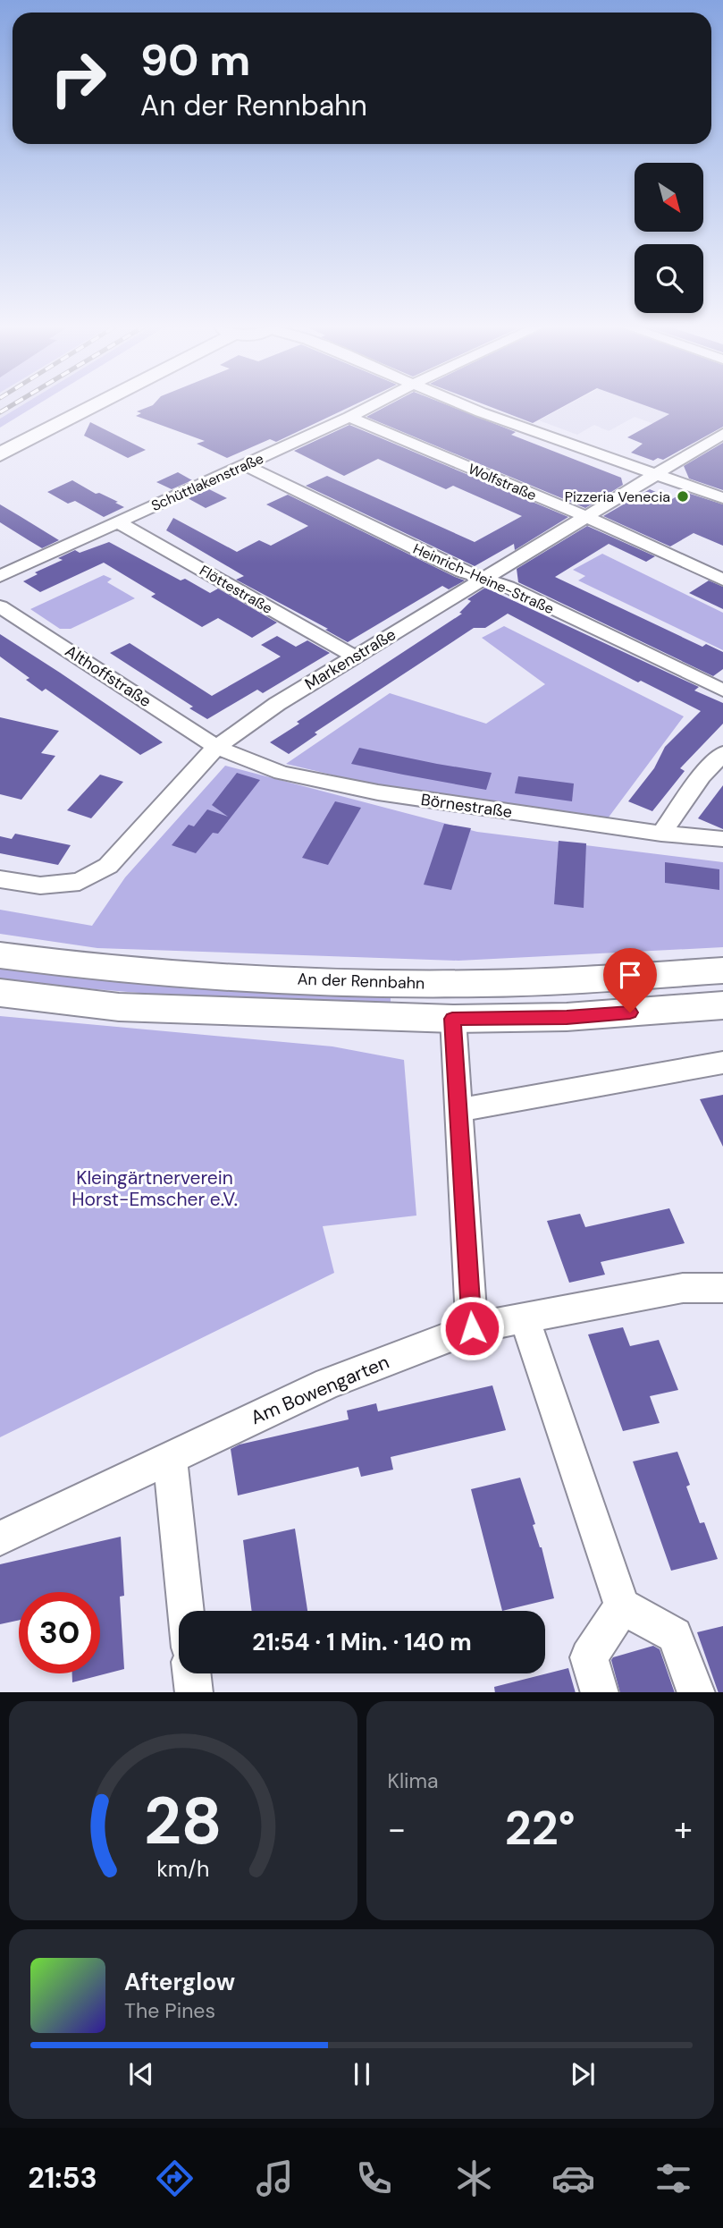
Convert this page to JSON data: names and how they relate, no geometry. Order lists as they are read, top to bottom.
{
  "streets": {
    "main road": ["An der Rennbahn"],
    "street": [
      "Schüttlakenstraße",
      "Wolfstraße",
      "Heinrich-Heine-Straße",
      "Flöttestraße",
      "Markenstraße",
      "Althoffstraße",
      "Börnestraße",
      "Am Bowengarten"
    ]
  },
  "crossings": [
    ["Schüttlakenstraße", "Wolfstraße"],
    ["Schüttlakenstraße", "Heinrich-Heine-Straße"],
    ["Schüttlakenstraße", "Flöttestraße"],
    ["Wolfstraße", "Markenstraße"],
    ["Heinrich-Heine-Straße", "Markenstraße"],
    ["Flöttestraße", "Markenstraße"],
    ["Markenstraße", "Althoffstraße"],
    ["Markenstraße", "Börnestraße"],
    ["Althoffstraße", "Börnestraße"]
  ],
  "parks": ["Kleingärtnerverein Horst-Emscher e.V."],
  "places": ["Pizzeria Venecia"],
  "north": "bottom right",
  "page": {
    "turn": ["90 m", "An der Rennbahn"],
    "limit": "30",
    "trip": "21:54 · 1 Min. · 140 m",
    "tile": "Klima",
    "heat": ["−", "22°", "+"],
    "song": ["Afterglow", "The Pines"],
    "tabs": "21:53",
    "gauge": ["28", "km/h"]
  }
}
